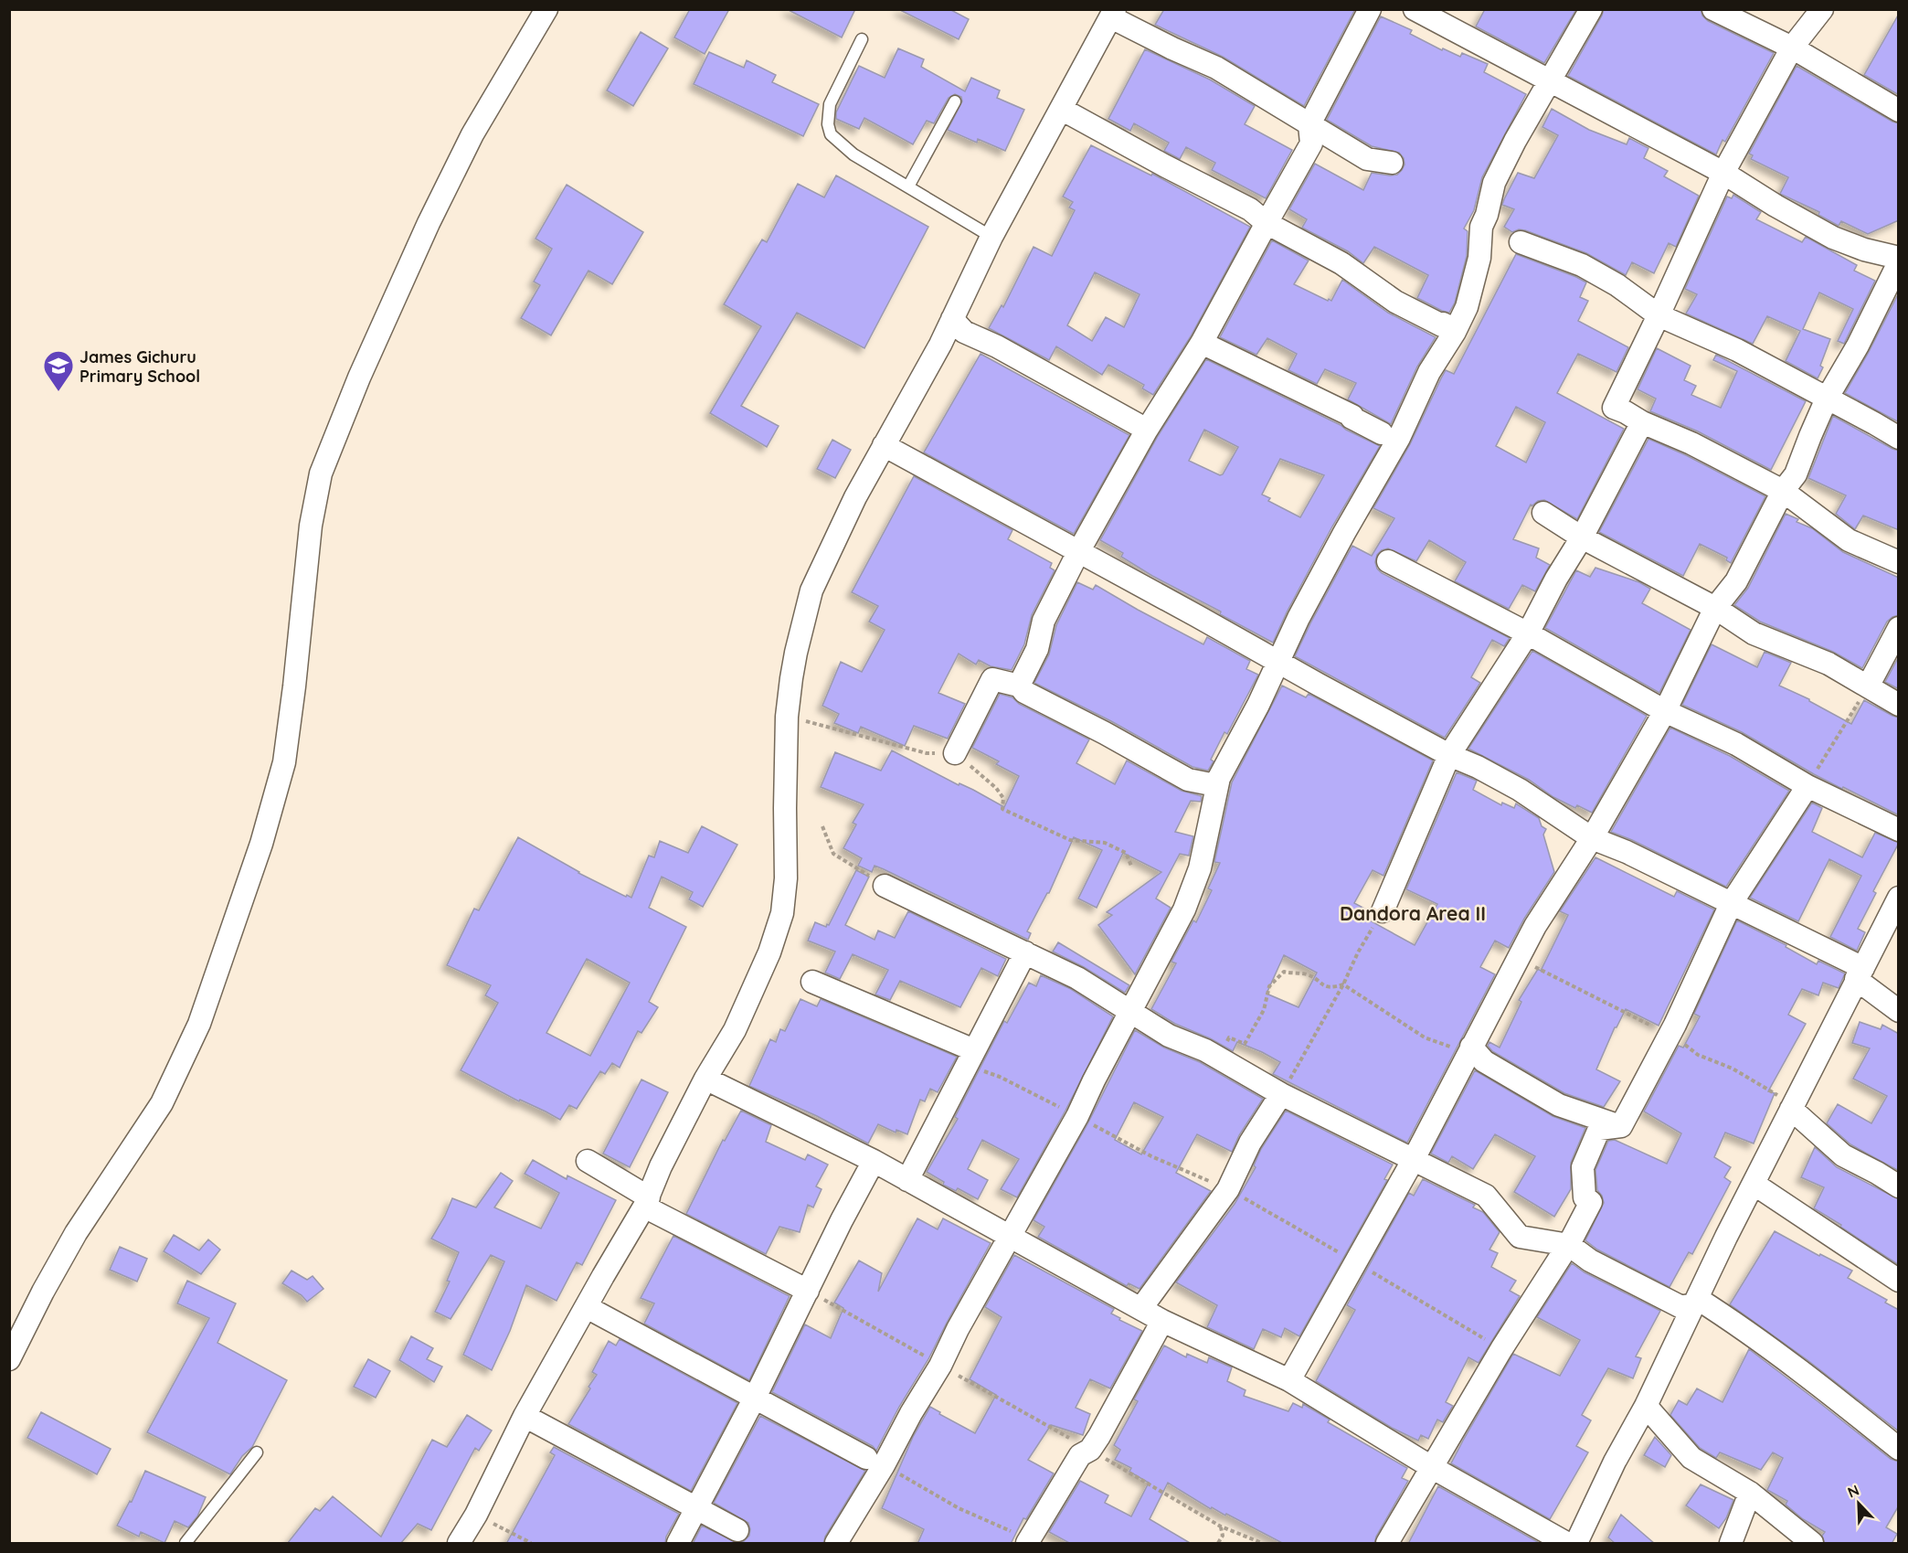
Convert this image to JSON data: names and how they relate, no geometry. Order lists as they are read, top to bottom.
{
  "districts": ["Dandora Area II"],
  "places": {
    "school or university": ["James Gichuru Primary School"]
  },
  "north": "top left"
}
